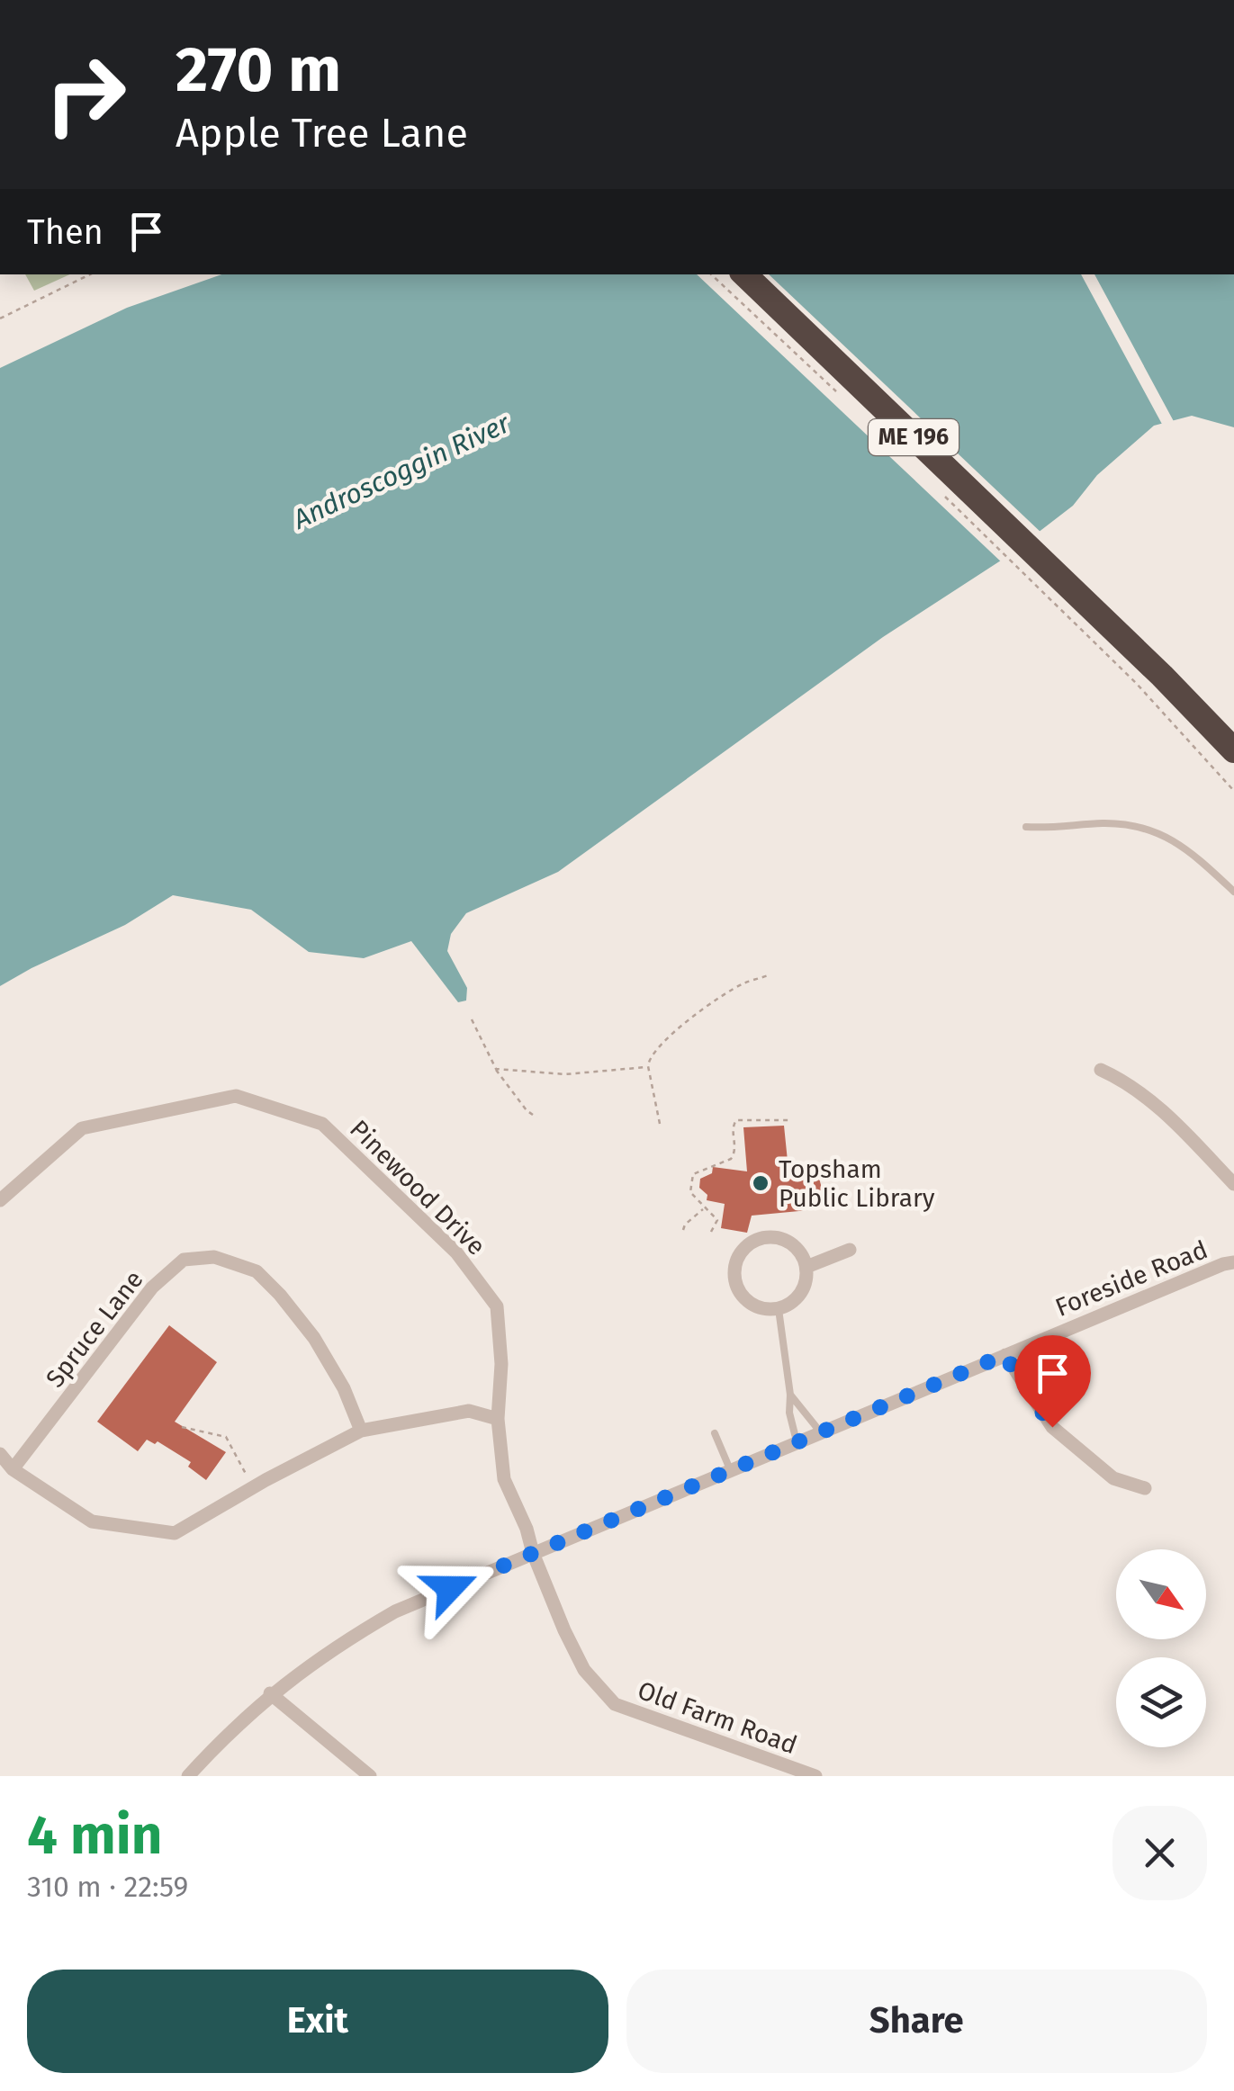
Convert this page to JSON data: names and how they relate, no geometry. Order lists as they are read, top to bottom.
{
  "streets": {
    "highway": ["ME 196"],
    "street": [
      "Pinewood Drive",
      "Foreside Road",
      "Spruce Lane",
      "Old Farm Road"
    ]
  },
  "crossings": [
    ["Pinewood Drive", "Foreside Road"],
    ["Pinewood Drive", "Old Farm Road"],
    ["Foreside Road", "Old Farm Road"]
  ],
  "water": ["Androscoggin River"],
  "places": ["Topsham Public Library"],
  "north": "bottom right",
  "page": {
    "turn": ["270 m", "Apple Tree Lane"],
    "then": "Then",
    "heading": ["4 min", "310 m · 22:59"],
    "buttons": ["Exit", "Share"]
  }
}
